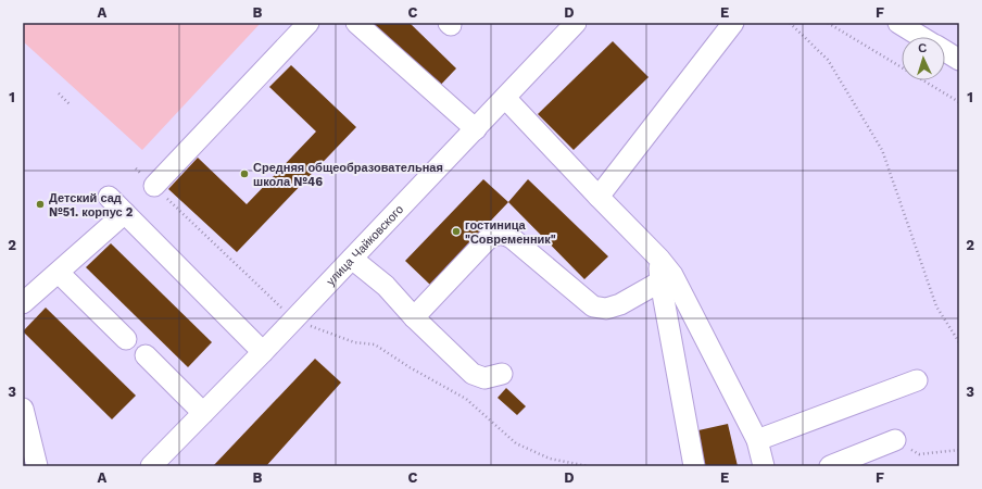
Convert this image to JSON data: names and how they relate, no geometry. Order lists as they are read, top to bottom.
{
  "streets": {
    "street": ["улица Чайковского"]
  },
  "places": ["Средняя общеобразовательная школа №46", "Детский сад №51. корпус 2", "гостиница \"Современник\""],
  "north": "top",
  "grid": {
    "columns": [
      "A",
      "B",
      "C",
      "D",
      "E",
      "F"
    ],
    "rows": ["1", "2", "3"]
  }
}
